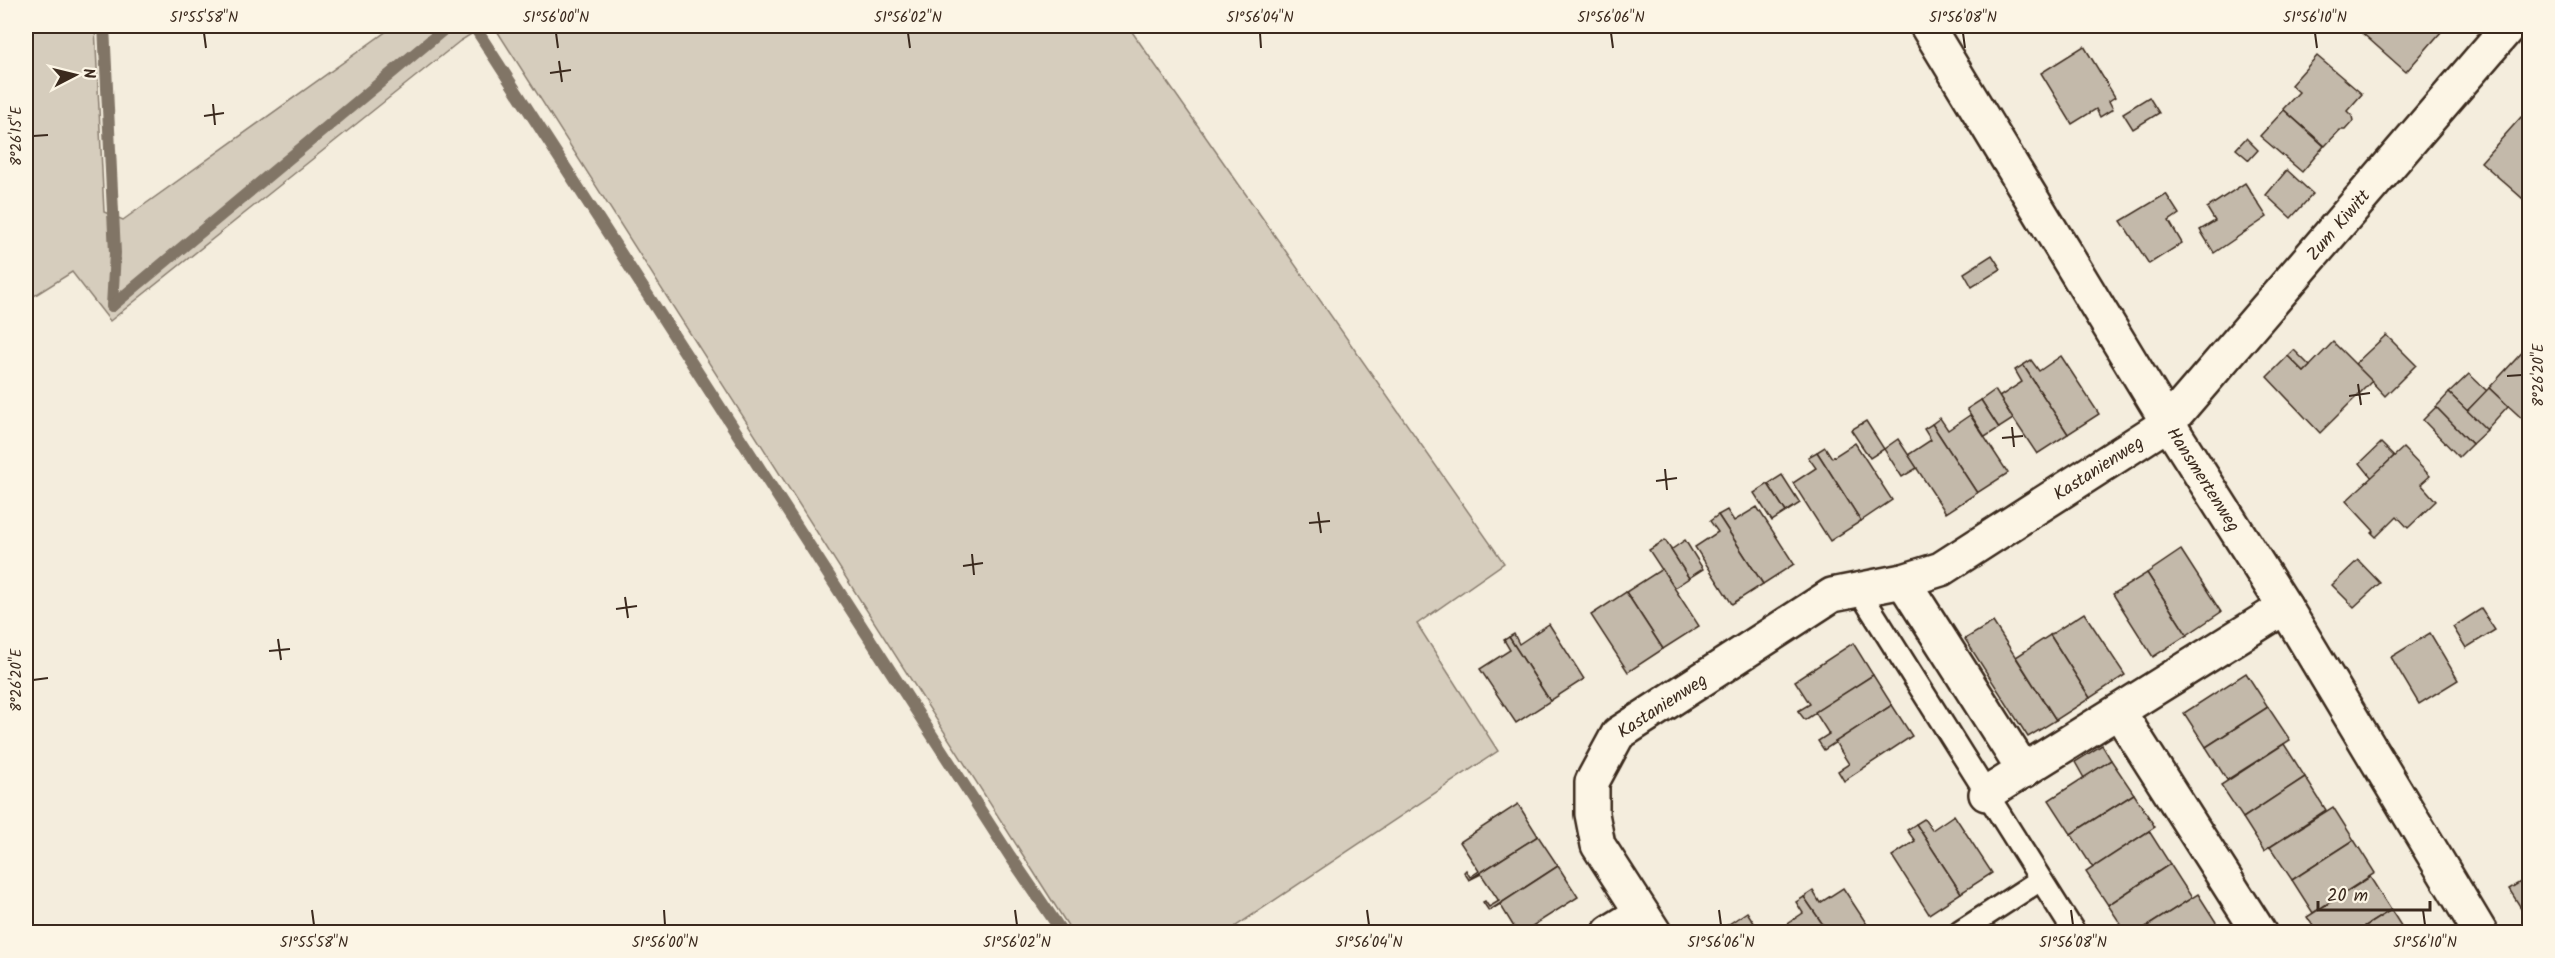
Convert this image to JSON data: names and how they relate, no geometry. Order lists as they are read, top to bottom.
{
  "streets": {
    "street": ["Zum Kiwitt", "Kastanienweg", "Hansmertenweg"]
  },
  "crossings": [
    ["Zum Kiwitt", "Kastanienweg"],
    ["Zum Kiwitt", "Hansmertenweg"],
    ["Kastanienweg", "Hansmertenweg"]
  ],
  "scale_bar": "20 m",
  "north": "right",
  "coordinates": [
    "51°55'58\"N",
    "51°56'00\"N",
    "51°56'02\"N",
    "51°56'04\"N",
    "51°56'06\"N",
    "51°56'08\"N",
    "51°56'10\"N",
    "8°26'15\"E",
    "8°26'20\"E"
  ]
}
